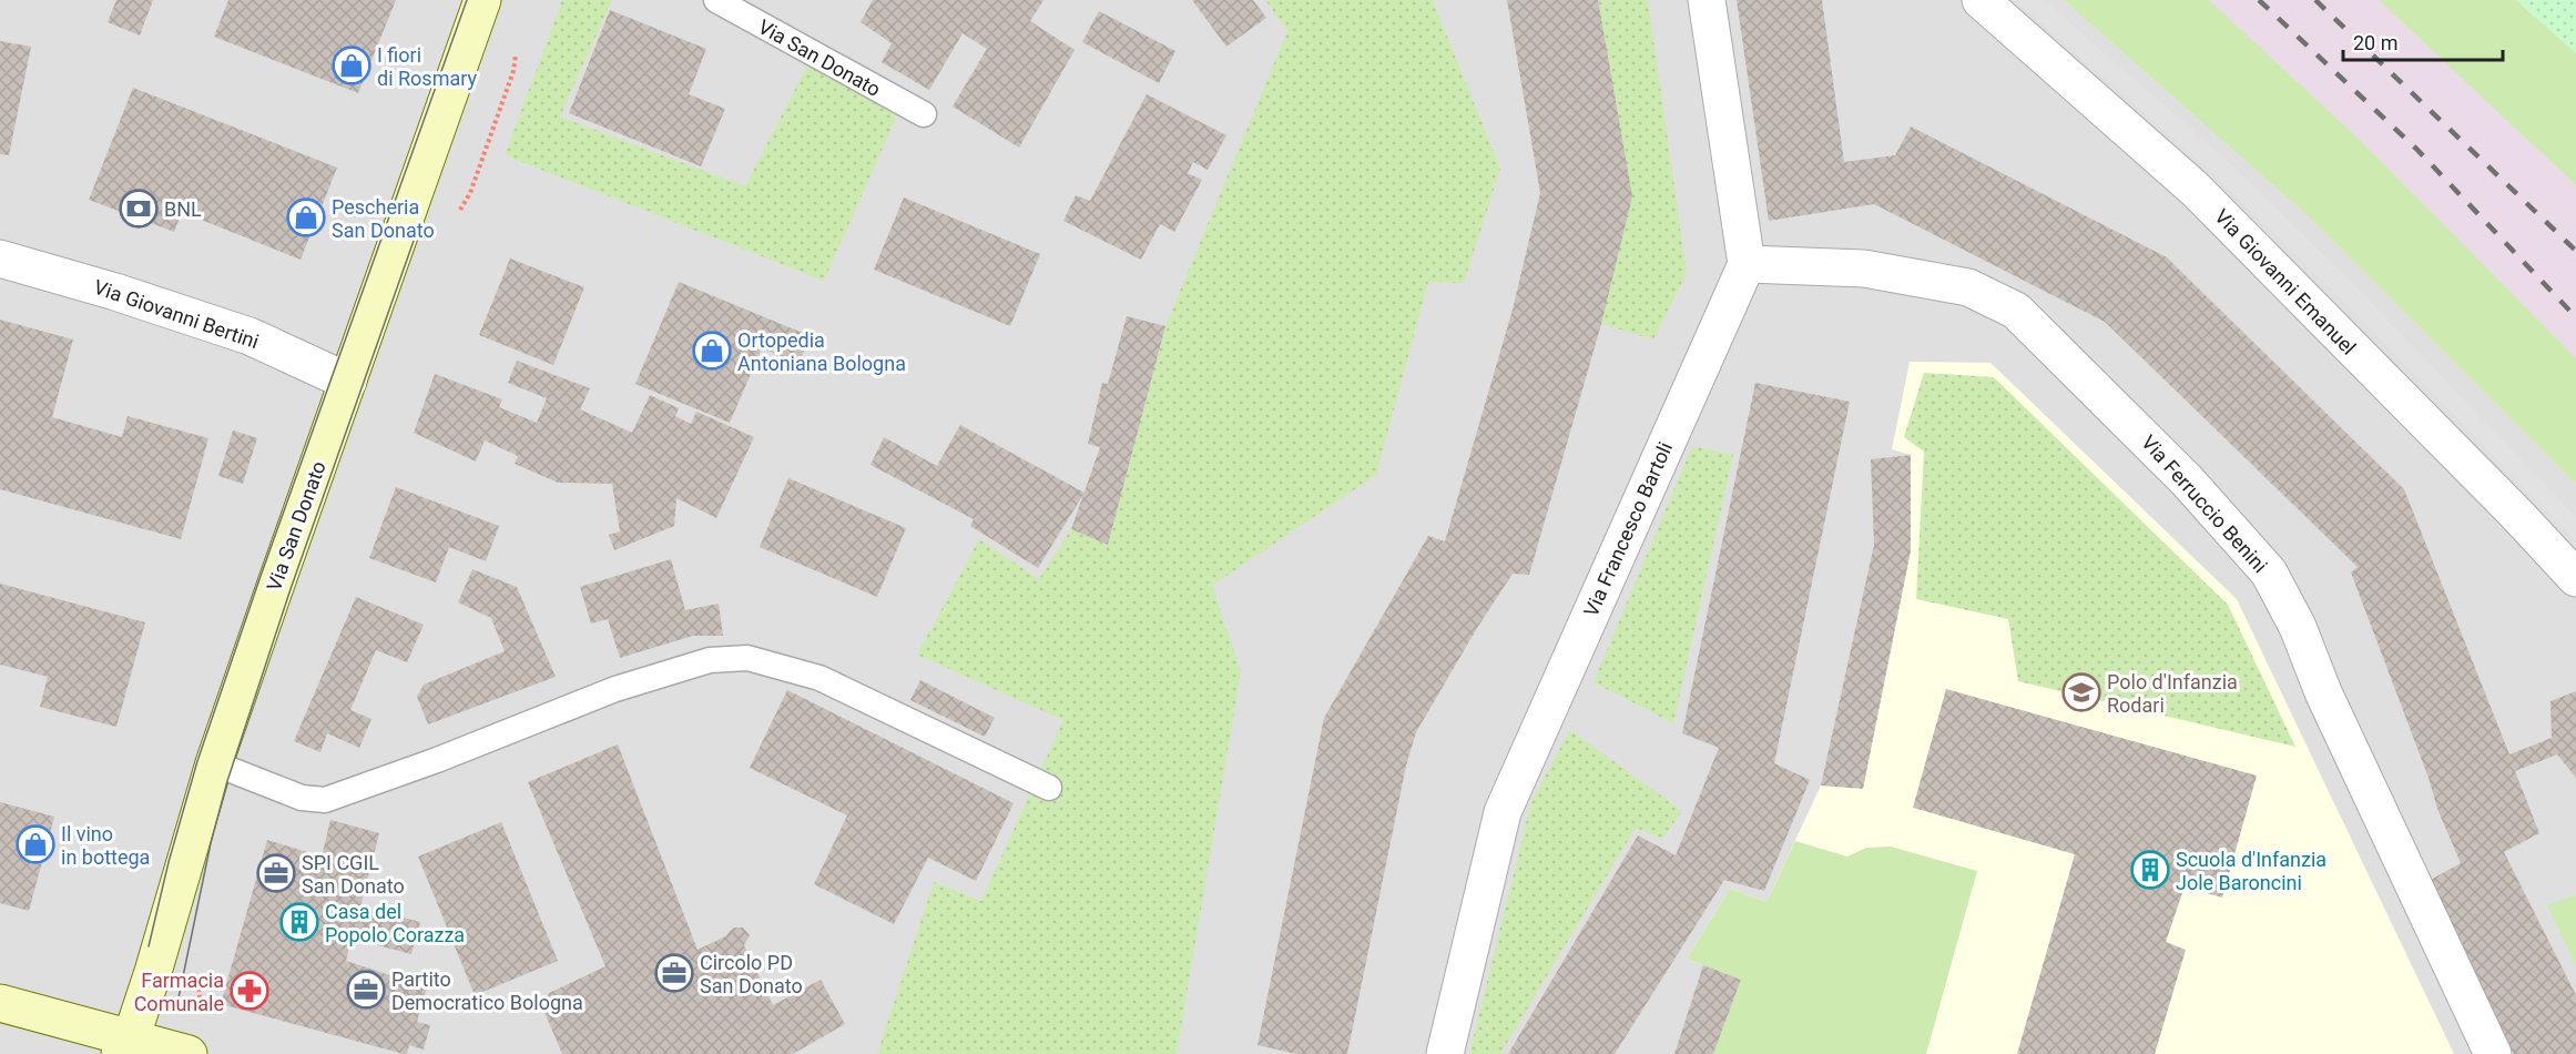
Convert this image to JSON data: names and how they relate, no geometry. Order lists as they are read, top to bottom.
{
  "streets": {
    "main road": ["Via San Donato"],
    "street": [
      "Via Giovanni Emanuel",
      "Via Giovanni Bertini",
      "Via Ferruccio Benini",
      "Via Francesco Bartoli"
    ]
  },
  "crossings": [
    ["Via San Donato", "Via Giovanni Bertini"],
    ["Via Ferruccio Benini", "Via Francesco Bartoli"]
  ],
  "places": {
    "shop": [
      "I fiori di Rosmary",
      "Pescheria San Donato",
      "Ortopedia Antoniana Bologna",
      "Il vino in bottega"
    ],
    "bank": ["BNL"],
    "school or university": ["Polo d'Infanzia Rodari"],
    "building": ["Scuola d'Infanzia Jole Baroncini", "Casa del Popolo Corazza"],
    "office": ["SPI CGIL San Donato", "Circolo PD San Donato", "Partito Democratico Bologna"],
    "pharmacy": ["Farmacia Comunale"]
  },
  "scale_bar": "20 m"
}
